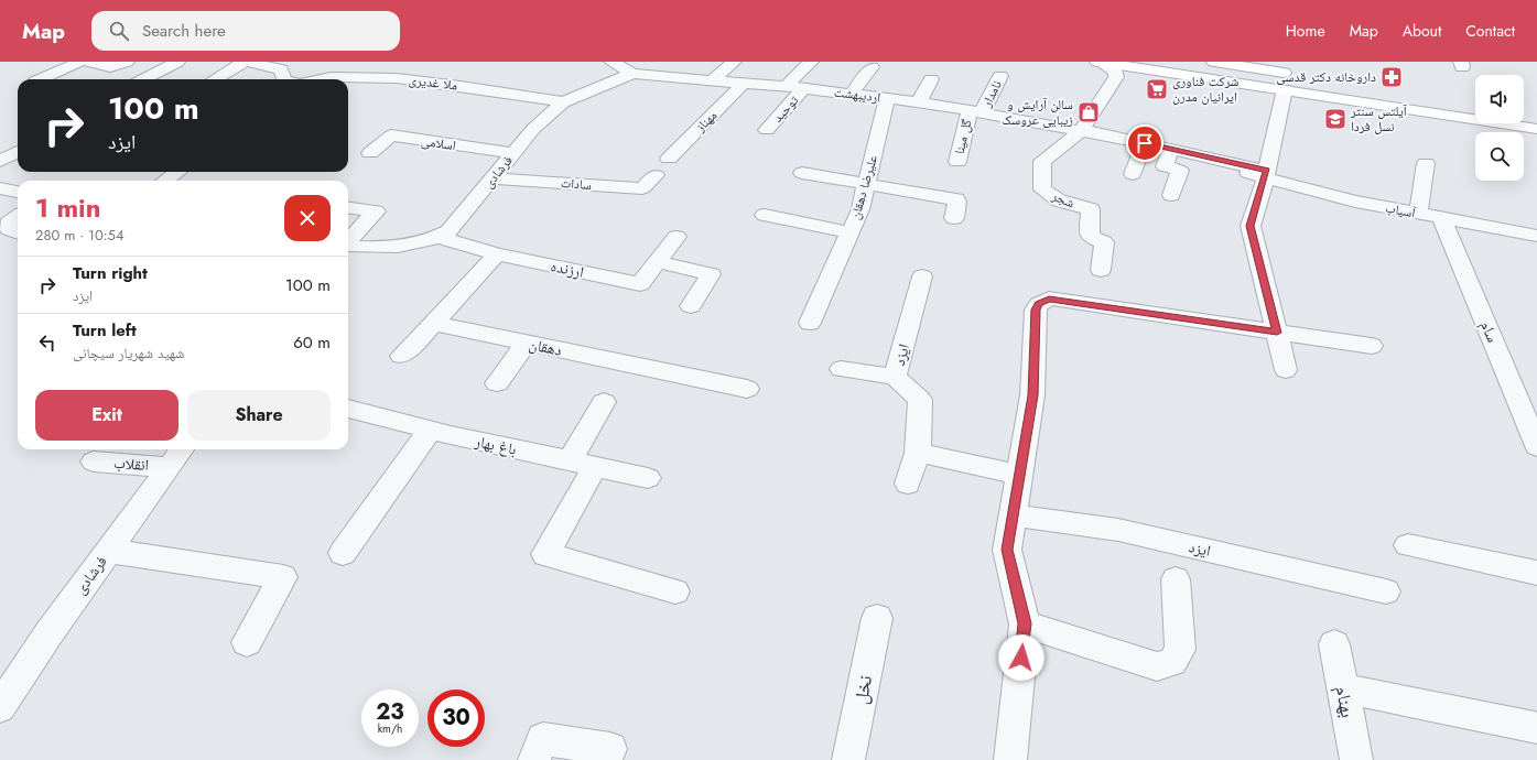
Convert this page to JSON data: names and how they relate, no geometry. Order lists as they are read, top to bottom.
{
  "streets": {
    "street": [
      "ملا غدیری",
      "نامدار",
      "اردیبهشت",
      "توحید",
      "مهناز",
      "گل مینا",
      "اسلامی",
      "فرشادی",
      "سادات",
      "علیرضا دهقان",
      "شجر",
      "آسیاب",
      "ارزنده",
      "سام",
      "دهقان",
      "ایزد",
      "باغ بهار",
      "انقلاب",
      "نخل",
      "بهنام"
    ]
  },
  "crossings": [
    ["ملا غدیری", "فرشادی"],
    ["نامدار", "اردیبهشت"],
    ["نامدار", "گل مینا"],
    ["اردیبهشت", "توحید"],
    ["اردیبهشت", "مهناز"],
    ["اردیبهشت", "گل مینا"],
    ["اردیبهشت", "فرشادی"],
    ["اردیبهشت", "علیرضا دهقان"],
    ["اردیبهشت", "شجر"],
    ["اردیبهشت", "آسیاب"],
    ["اسلامی", "فرشادی"],
    ["فرشادی", "سادات"],
    ["فرشادی", "ارزنده"],
    ["فرشادی", "انقلاب"],
    ["آسیاب", "سام"]
  ],
  "places": {
    "pharmacy": ["داروخانه دکتر قدسی"],
    "supermarket": ["شرکت فناوری ایرانیان مدرن"],
    "shop": ["سالن آرایش و زیبایی عروسک"],
    "school or university": ["آیلتس سنتر نسل فردا"]
  },
  "page": {
    "header": "Map",
    "search": "Search here",
    "nav": [
      "Home",
      "Map",
      "About",
      "Contact"
    ],
    "turn": ["100 m", "ایزد"],
    "heading": ["1 min", "280 m · 10:54"],
    "list": [
      {
        "name": "Turn right",
        "note": "ایزد",
        "value": "100 m"
      },
      {
        "name": "Turn left",
        "note": "شهید شهریار سیچانی",
        "value": "60 m"
      }
    ],
    "buttons": ["Exit", "Share"],
    "speed": "23 km/h",
    "limit": "30"
  }
}
